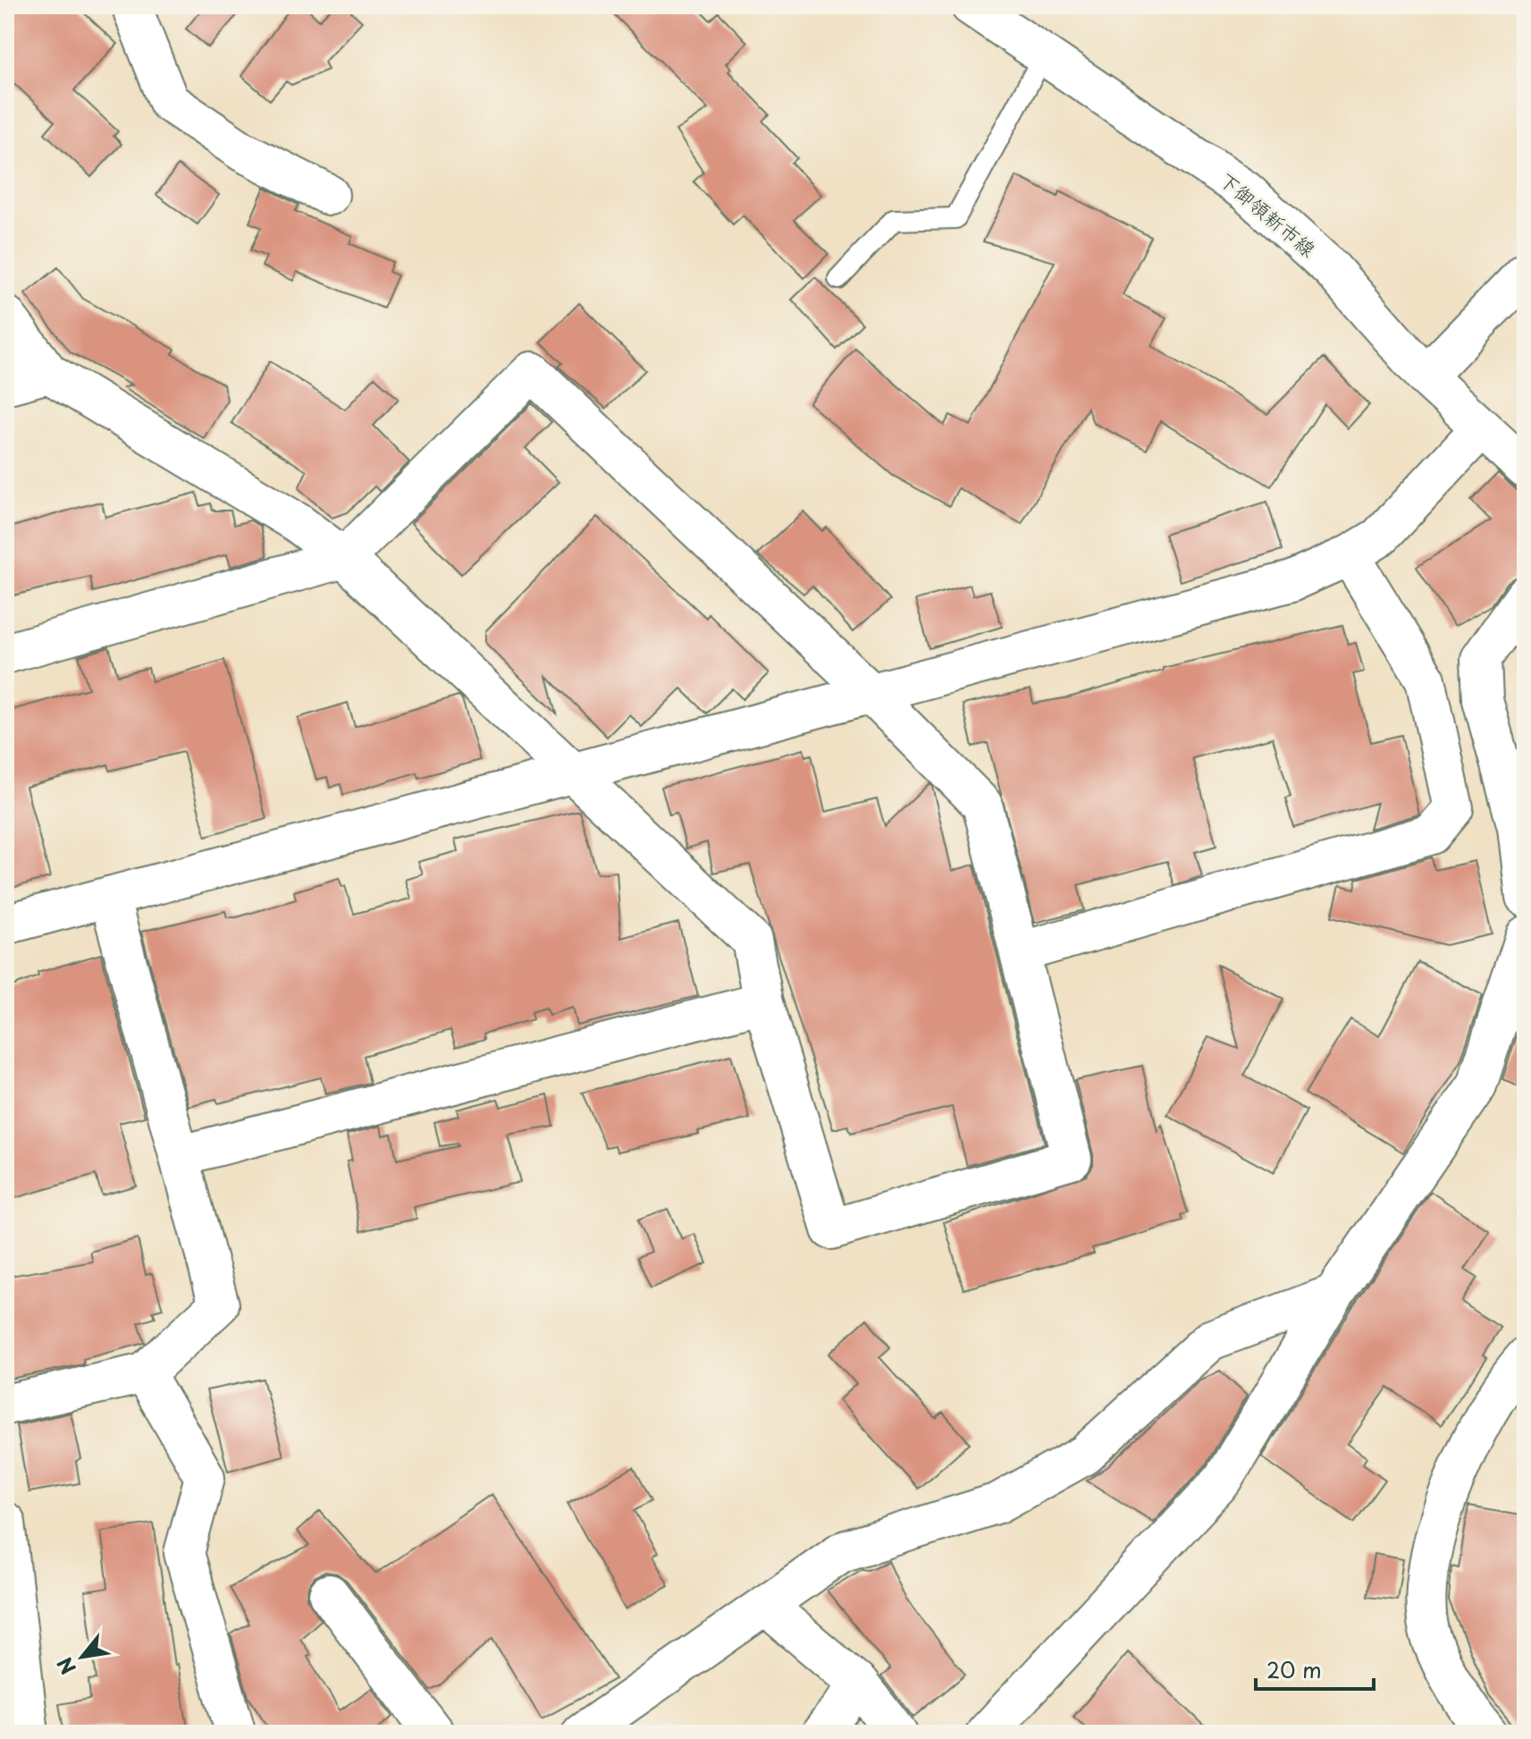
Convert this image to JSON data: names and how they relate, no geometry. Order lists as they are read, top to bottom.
{
  "streets": {
    "street": ["下御領新市線"]
  },
  "scale_bar": "20 m",
  "north": "bottom left"
}
